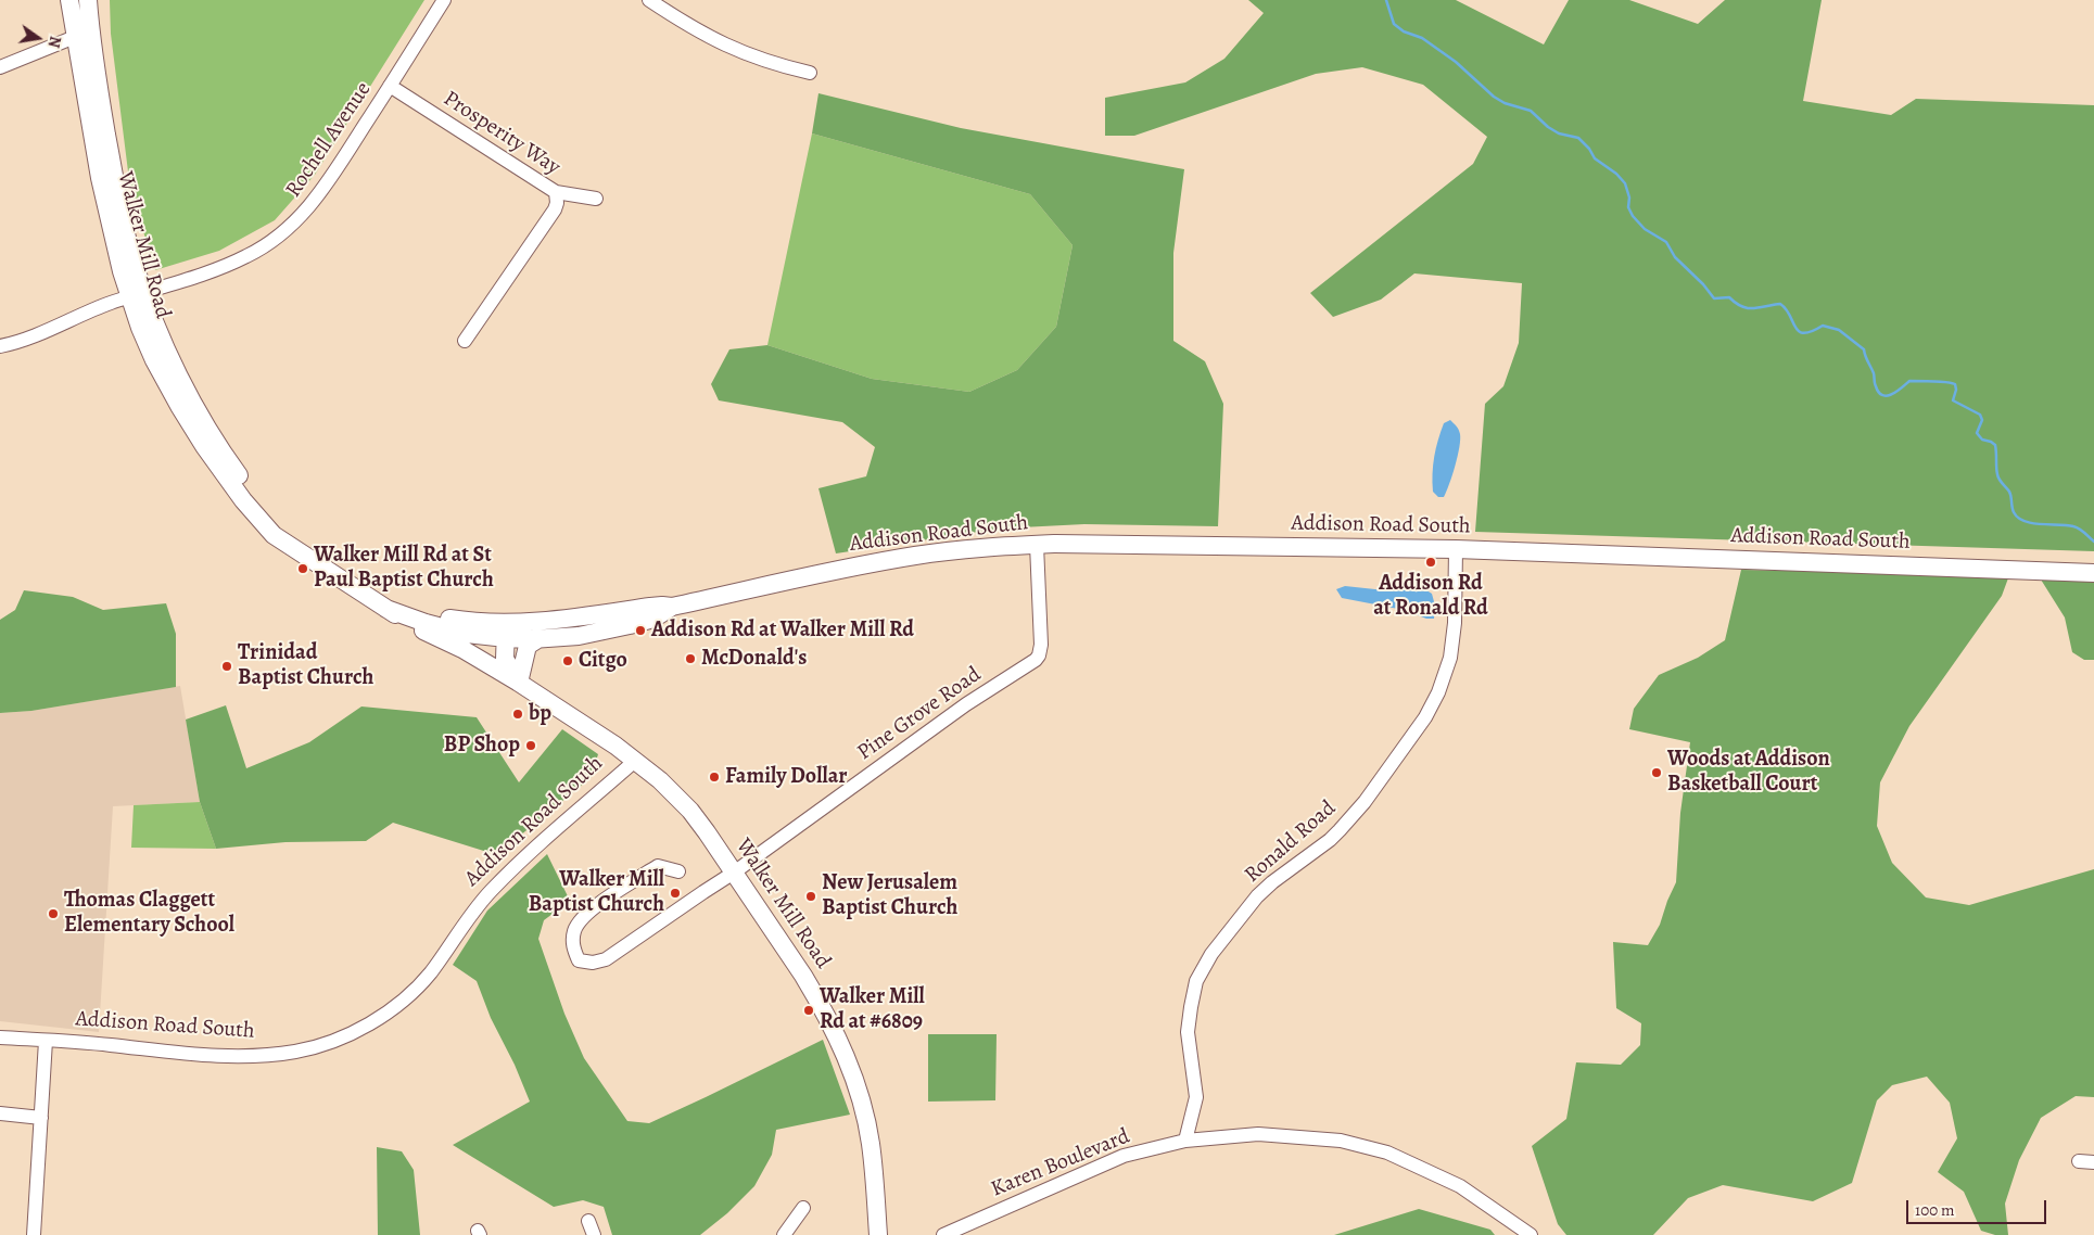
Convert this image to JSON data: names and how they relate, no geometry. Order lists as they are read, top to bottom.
{
  "streets": {
    "main road": ["Walker Mill Road", "Addison Road South"],
    "street": [
      "Prosperity Way",
      "Rochell Avenue",
      "Pine Grove Road",
      "Ronald Road",
      "Karen Boulevard"
    ]
  },
  "crossings": [
    ["Prosperity Way", "Rochell Avenue"],
    ["Rochell Avenue", "Walker Mill Road"],
    ["Walker Mill Road", "Addison Road South"],
    ["Walker Mill Road", "Pine Grove Road"],
    ["Addison Road South", "Pine Grove Road"],
    ["Addison Road South", "Ronald Road"],
    ["Ronald Road", "Karen Boulevard"]
  ],
  "places": [
    "Addison Rd at Ronald Rd",
    "Walker Mill Rd at St Paul Baptist Church",
    "Addison Rd at Walker Mill Rd",
    "McDonald's",
    "Citgo",
    "Trinidad Baptist Church",
    "bp",
    "BP Shop",
    "Woods at Addison Basketball Court",
    "Family Dollar",
    "Walker Mill Baptist Church",
    "New Jerusalem Baptist Church",
    "Thomas Claggett Elementary School",
    "Walker Mill Rd at #6809"
  ],
  "scale_bar": "100 m",
  "north": "right"
}
